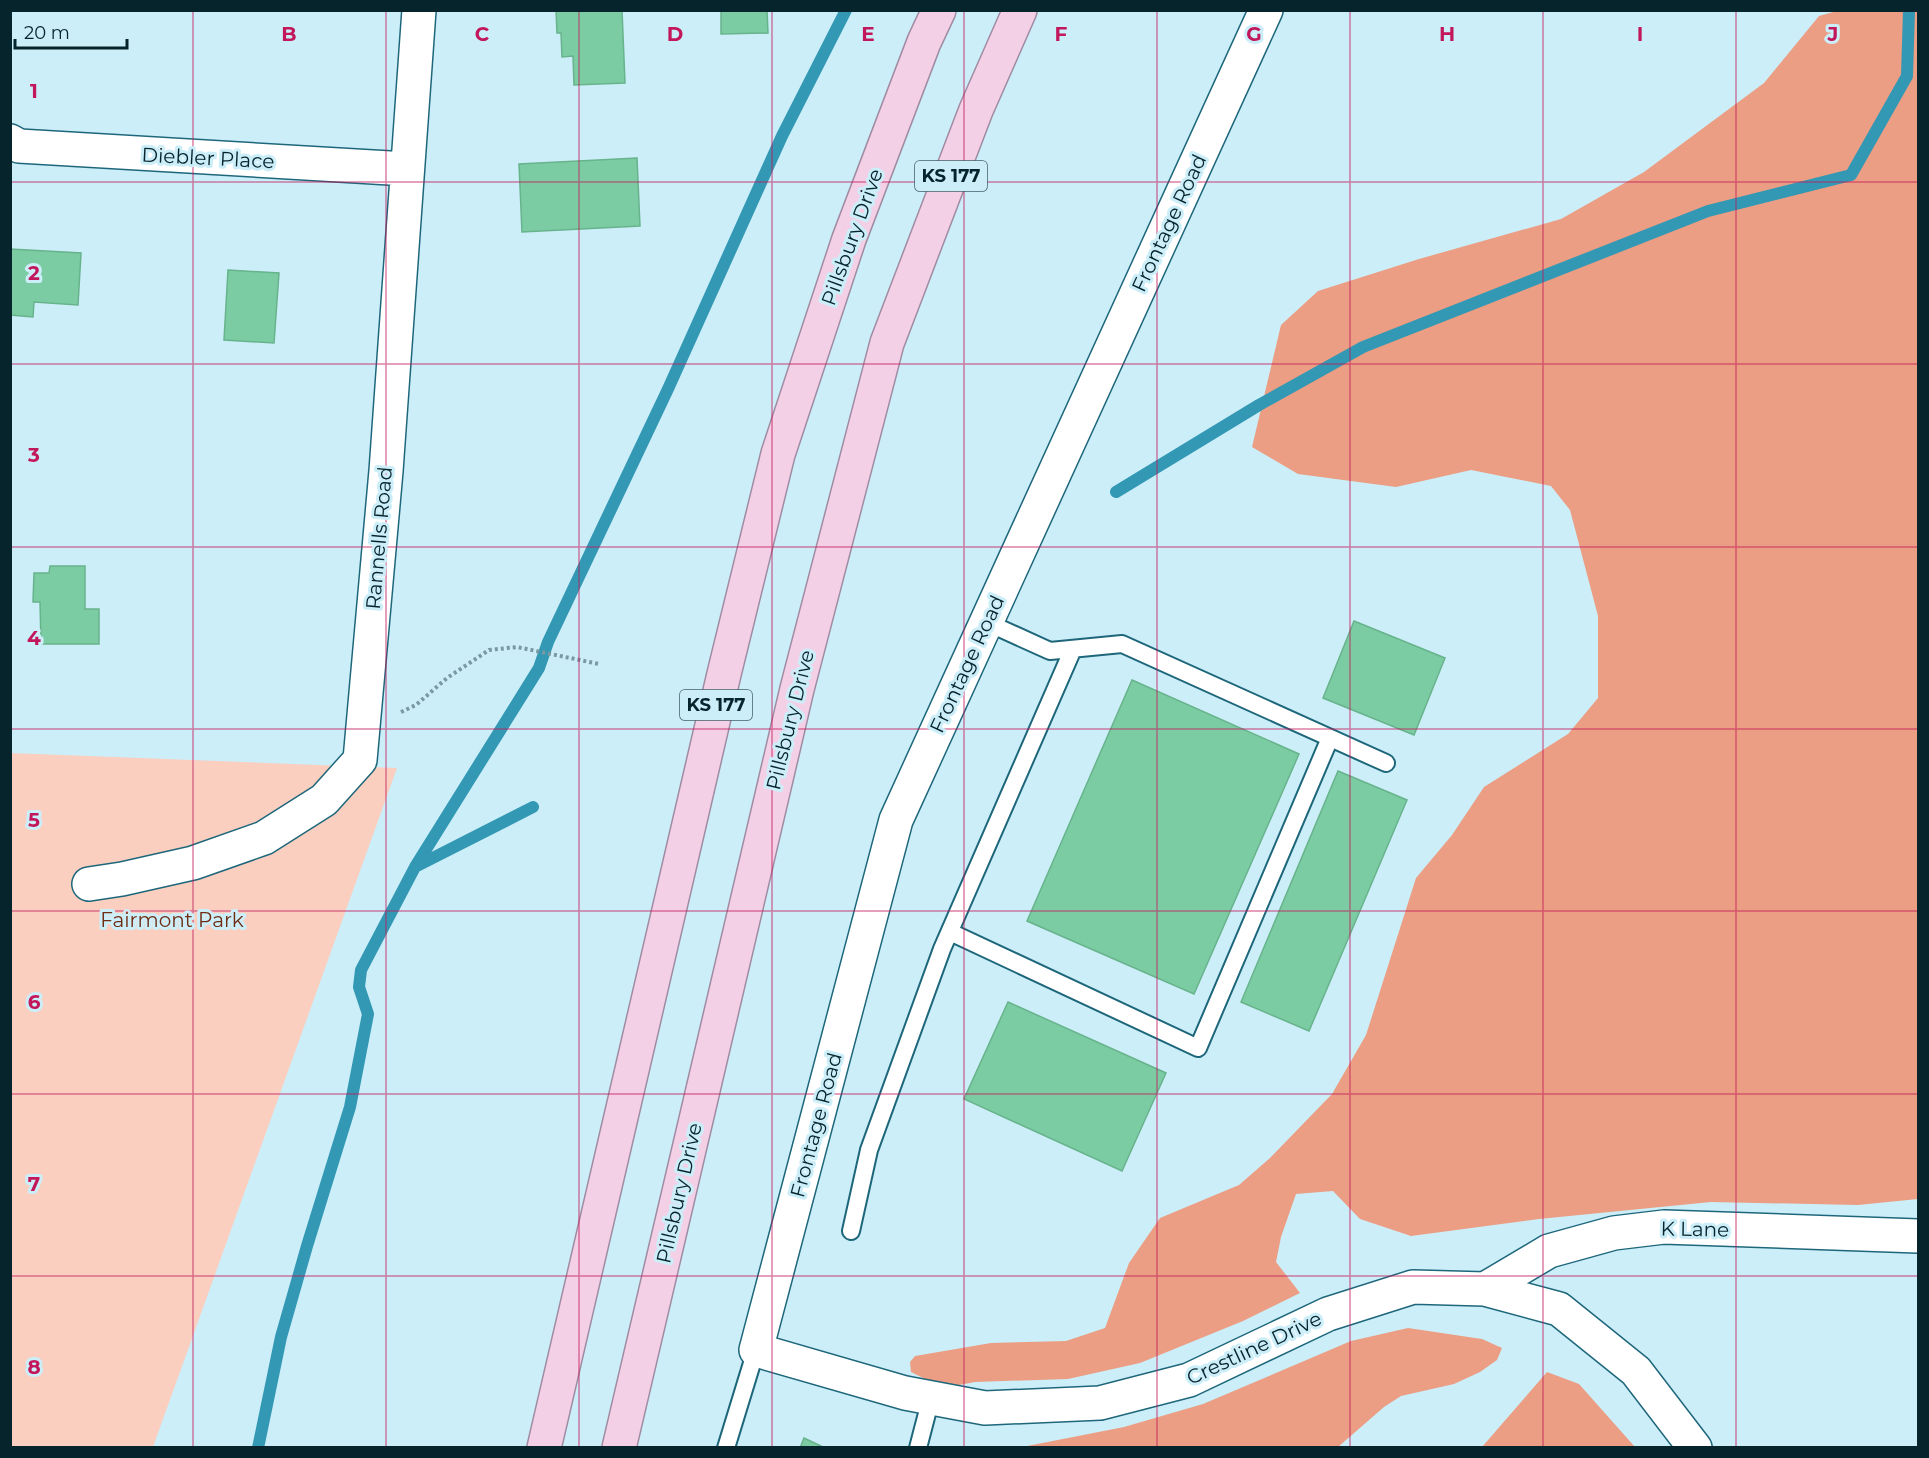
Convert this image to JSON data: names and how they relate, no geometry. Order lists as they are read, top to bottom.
{
  "streets": {
    "highway": ["KS 177", "Pillsbury Drive"],
    "street": [
      "Diebler Place",
      "Frontage Road",
      "Rannells Road",
      "K Lane",
      "Crestline Drive"
    ]
  },
  "crossings": [
    ["Diebler Place", "Rannells Road"],
    ["Frontage Road", "Crestline Drive"],
    ["K Lane", "Crestline Drive"]
  ],
  "parks": ["Fairmont Park"],
  "scale_bar": "20 m",
  "grid": {
    "columns": [
      "B",
      "C",
      "D",
      "E",
      "F",
      "G",
      "H",
      "I",
      "J"
    ],
    "rows": [
      "1",
      "2",
      "3",
      "4",
      "5",
      "6",
      "7",
      "8"
    ]
  }
}
